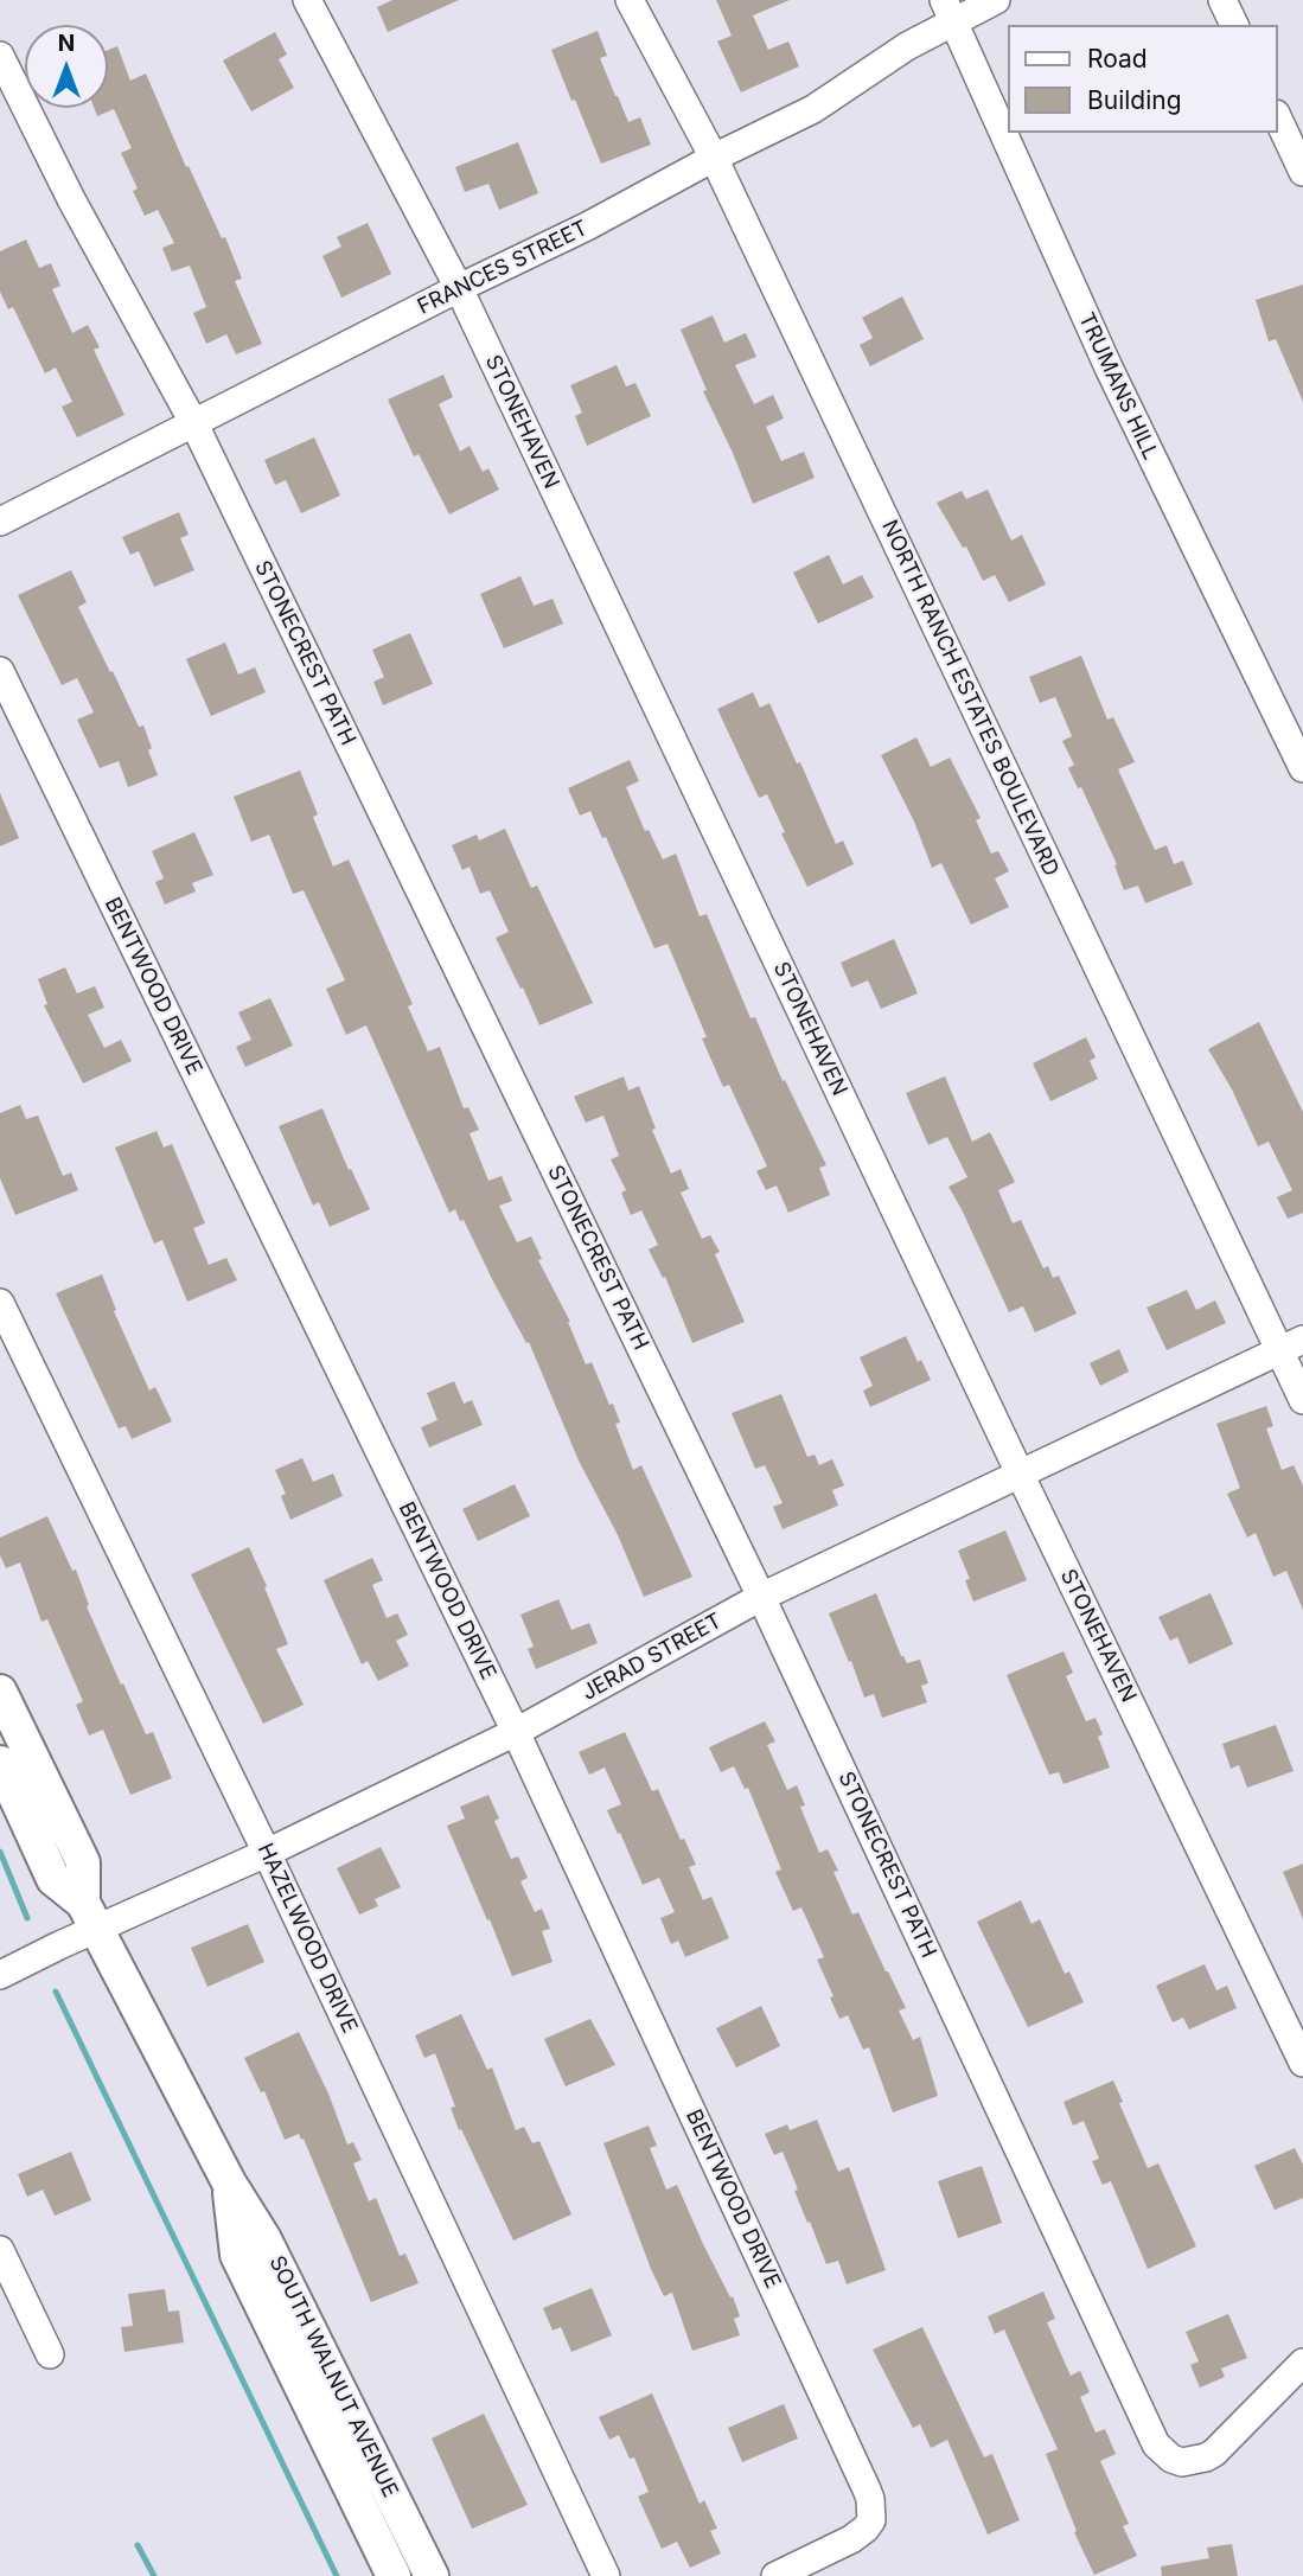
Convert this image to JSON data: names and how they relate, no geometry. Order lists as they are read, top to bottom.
{
  "streets": {
    "street": [
      "FRANCES STREET",
      "TRUMANS HILL",
      "STONEHAVEN",
      "STONECREST PATH",
      "NORTH RANCH ESTATES BOULEVARD",
      "BENTWOOD DRIVE",
      "JERAD STREET",
      "HAZELWOOD DRIVE",
      "SOUTH WALNUT AVENUE"
    ]
  },
  "crossings": [
    ["FRANCES STREET", "TRUMANS HILL"],
    ["FRANCES STREET", "STONEHAVEN"],
    ["FRANCES STREET", "STONECREST PATH"],
    ["FRANCES STREET", "NORTH RANCH ESTATES BOULEVARD"],
    ["STONEHAVEN", "JERAD STREET"],
    ["STONECREST PATH", "JERAD STREET"],
    ["NORTH RANCH ESTATES BOULEVARD", "JERAD STREET"],
    ["BENTWOOD DRIVE", "JERAD STREET"],
    ["JERAD STREET", "HAZELWOOD DRIVE"],
    ["JERAD STREET", "SOUTH WALNUT AVENUE"]
  ],
  "legend": ["Road", "Building"],
  "north": "top"
}
